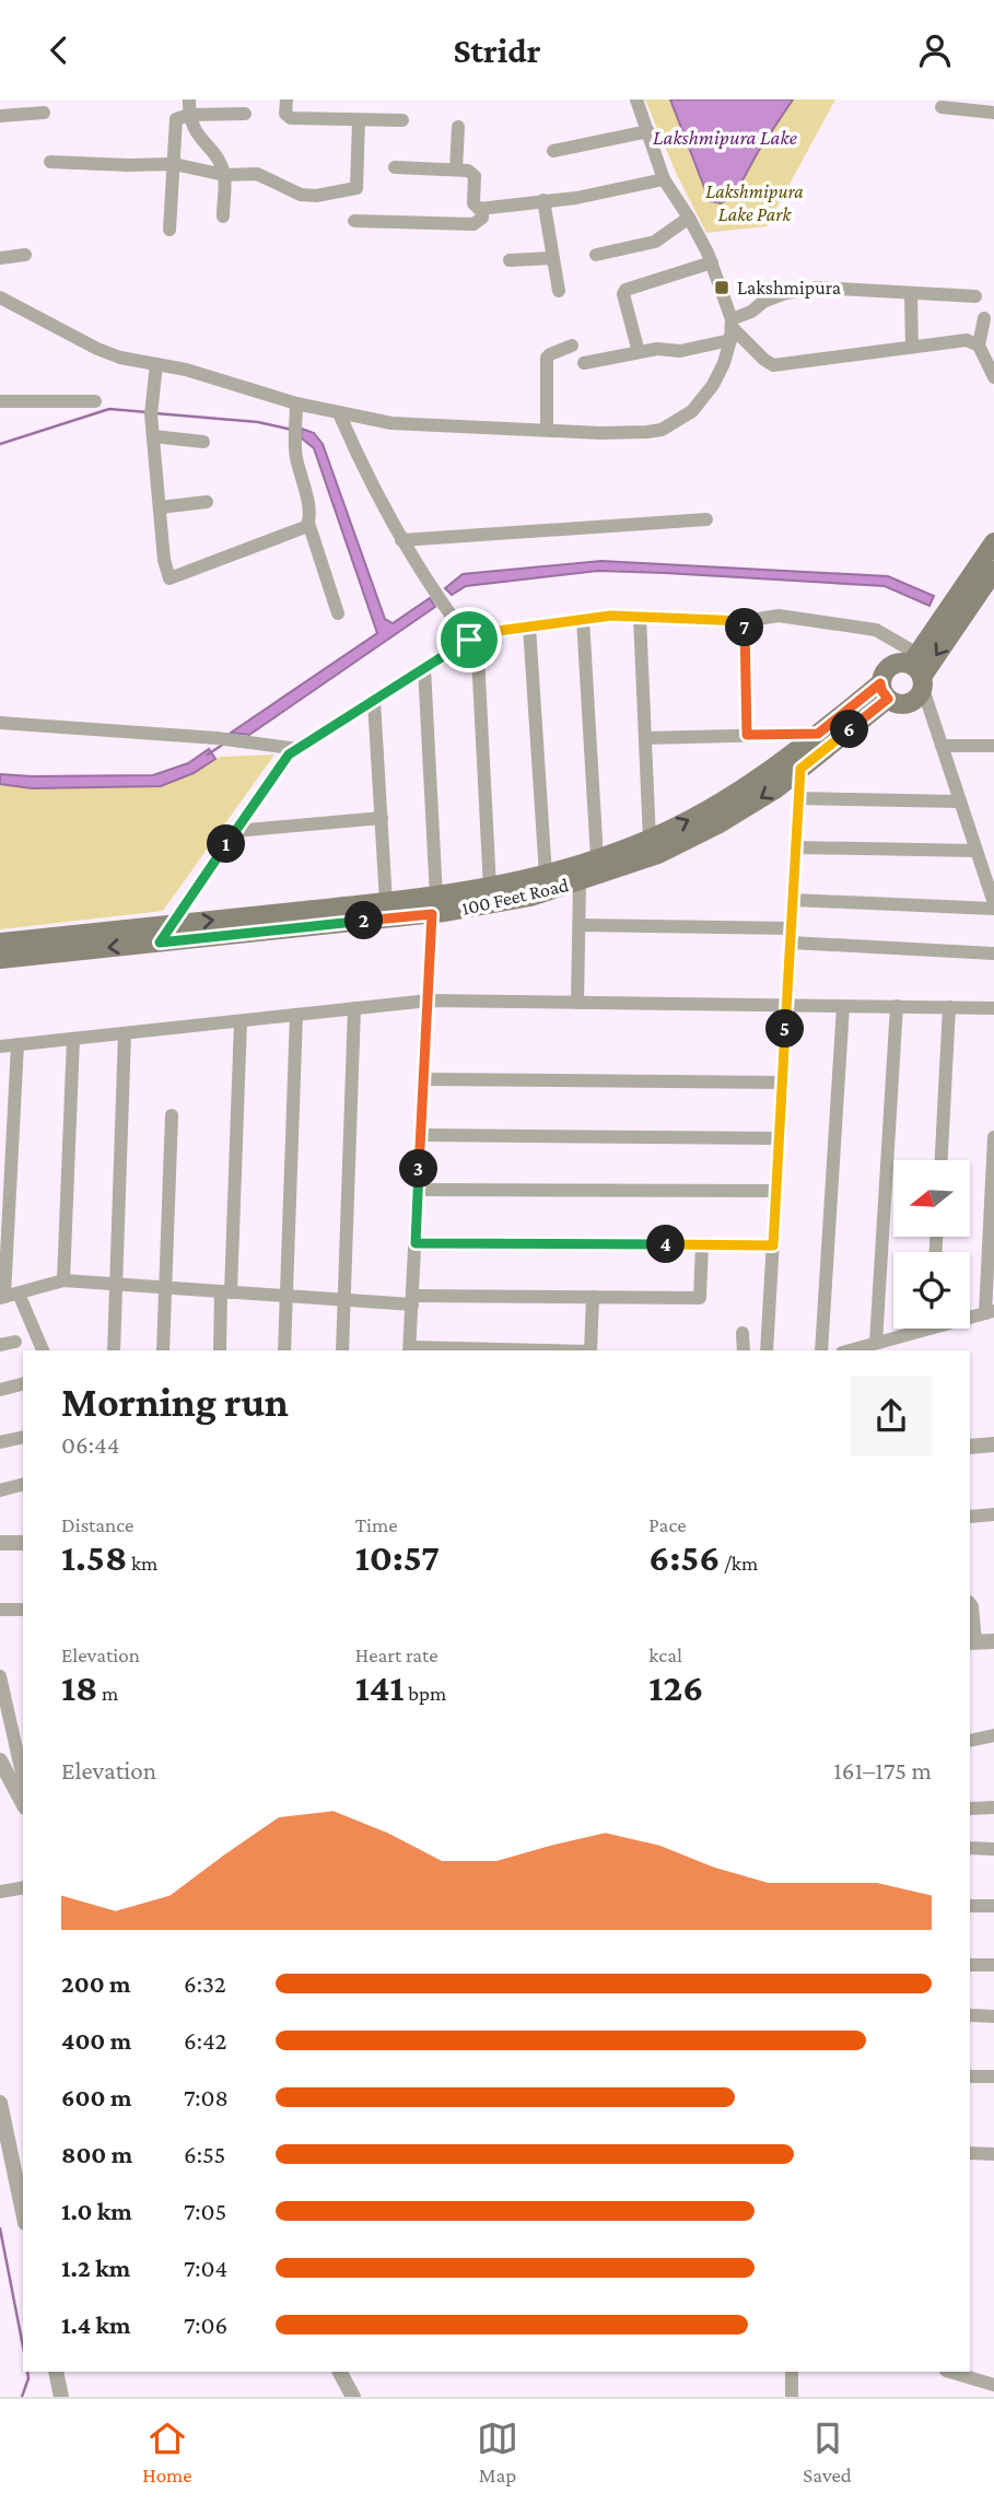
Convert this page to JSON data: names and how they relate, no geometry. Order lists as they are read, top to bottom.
{
  "streets": {
    "main road": ["100 Feet Road"]
  },
  "water": ["Lakshmipura Lake"],
  "parks": ["Lakshmipura Lake Park"],
  "places": {
    "transit": ["Lakshmipura"]
  },
  "north": "left",
  "page": {
    "header": "Stridr",
    "pins": [
      "7",
      "6",
      "1",
      "2",
      "5",
      "3",
      "4"
    ],
    "heading": ["Morning run", "06:44"],
    "stats": [
      ["Distance", "1.58 km"],
      ["Time", "10:57"],
      ["Pace", "6:56 /km"],
      ["Elevation", "18 m"],
      ["Heart rate", "141 bpm"],
      ["kcal", "126"]
    ],
    "chart": ["Elevation", "161–175 m"],
    "list": [
      {
        "name": "200 m",
        "note": "6:32"
      },
      {
        "name": "400 m",
        "note": "6:42"
      },
      {
        "name": "600 m",
        "note": "7:08"
      },
      {
        "name": "800 m",
        "note": "6:55"
      },
      {
        "name": "1.0 km",
        "note": "7:05"
      },
      {
        "name": "1.2 km",
        "note": "7:04"
      },
      {
        "name": "1.4 km",
        "note": "7:06"
      }
    ],
    "tabs": ["Home", "Map", "Saved"]
  }
}
